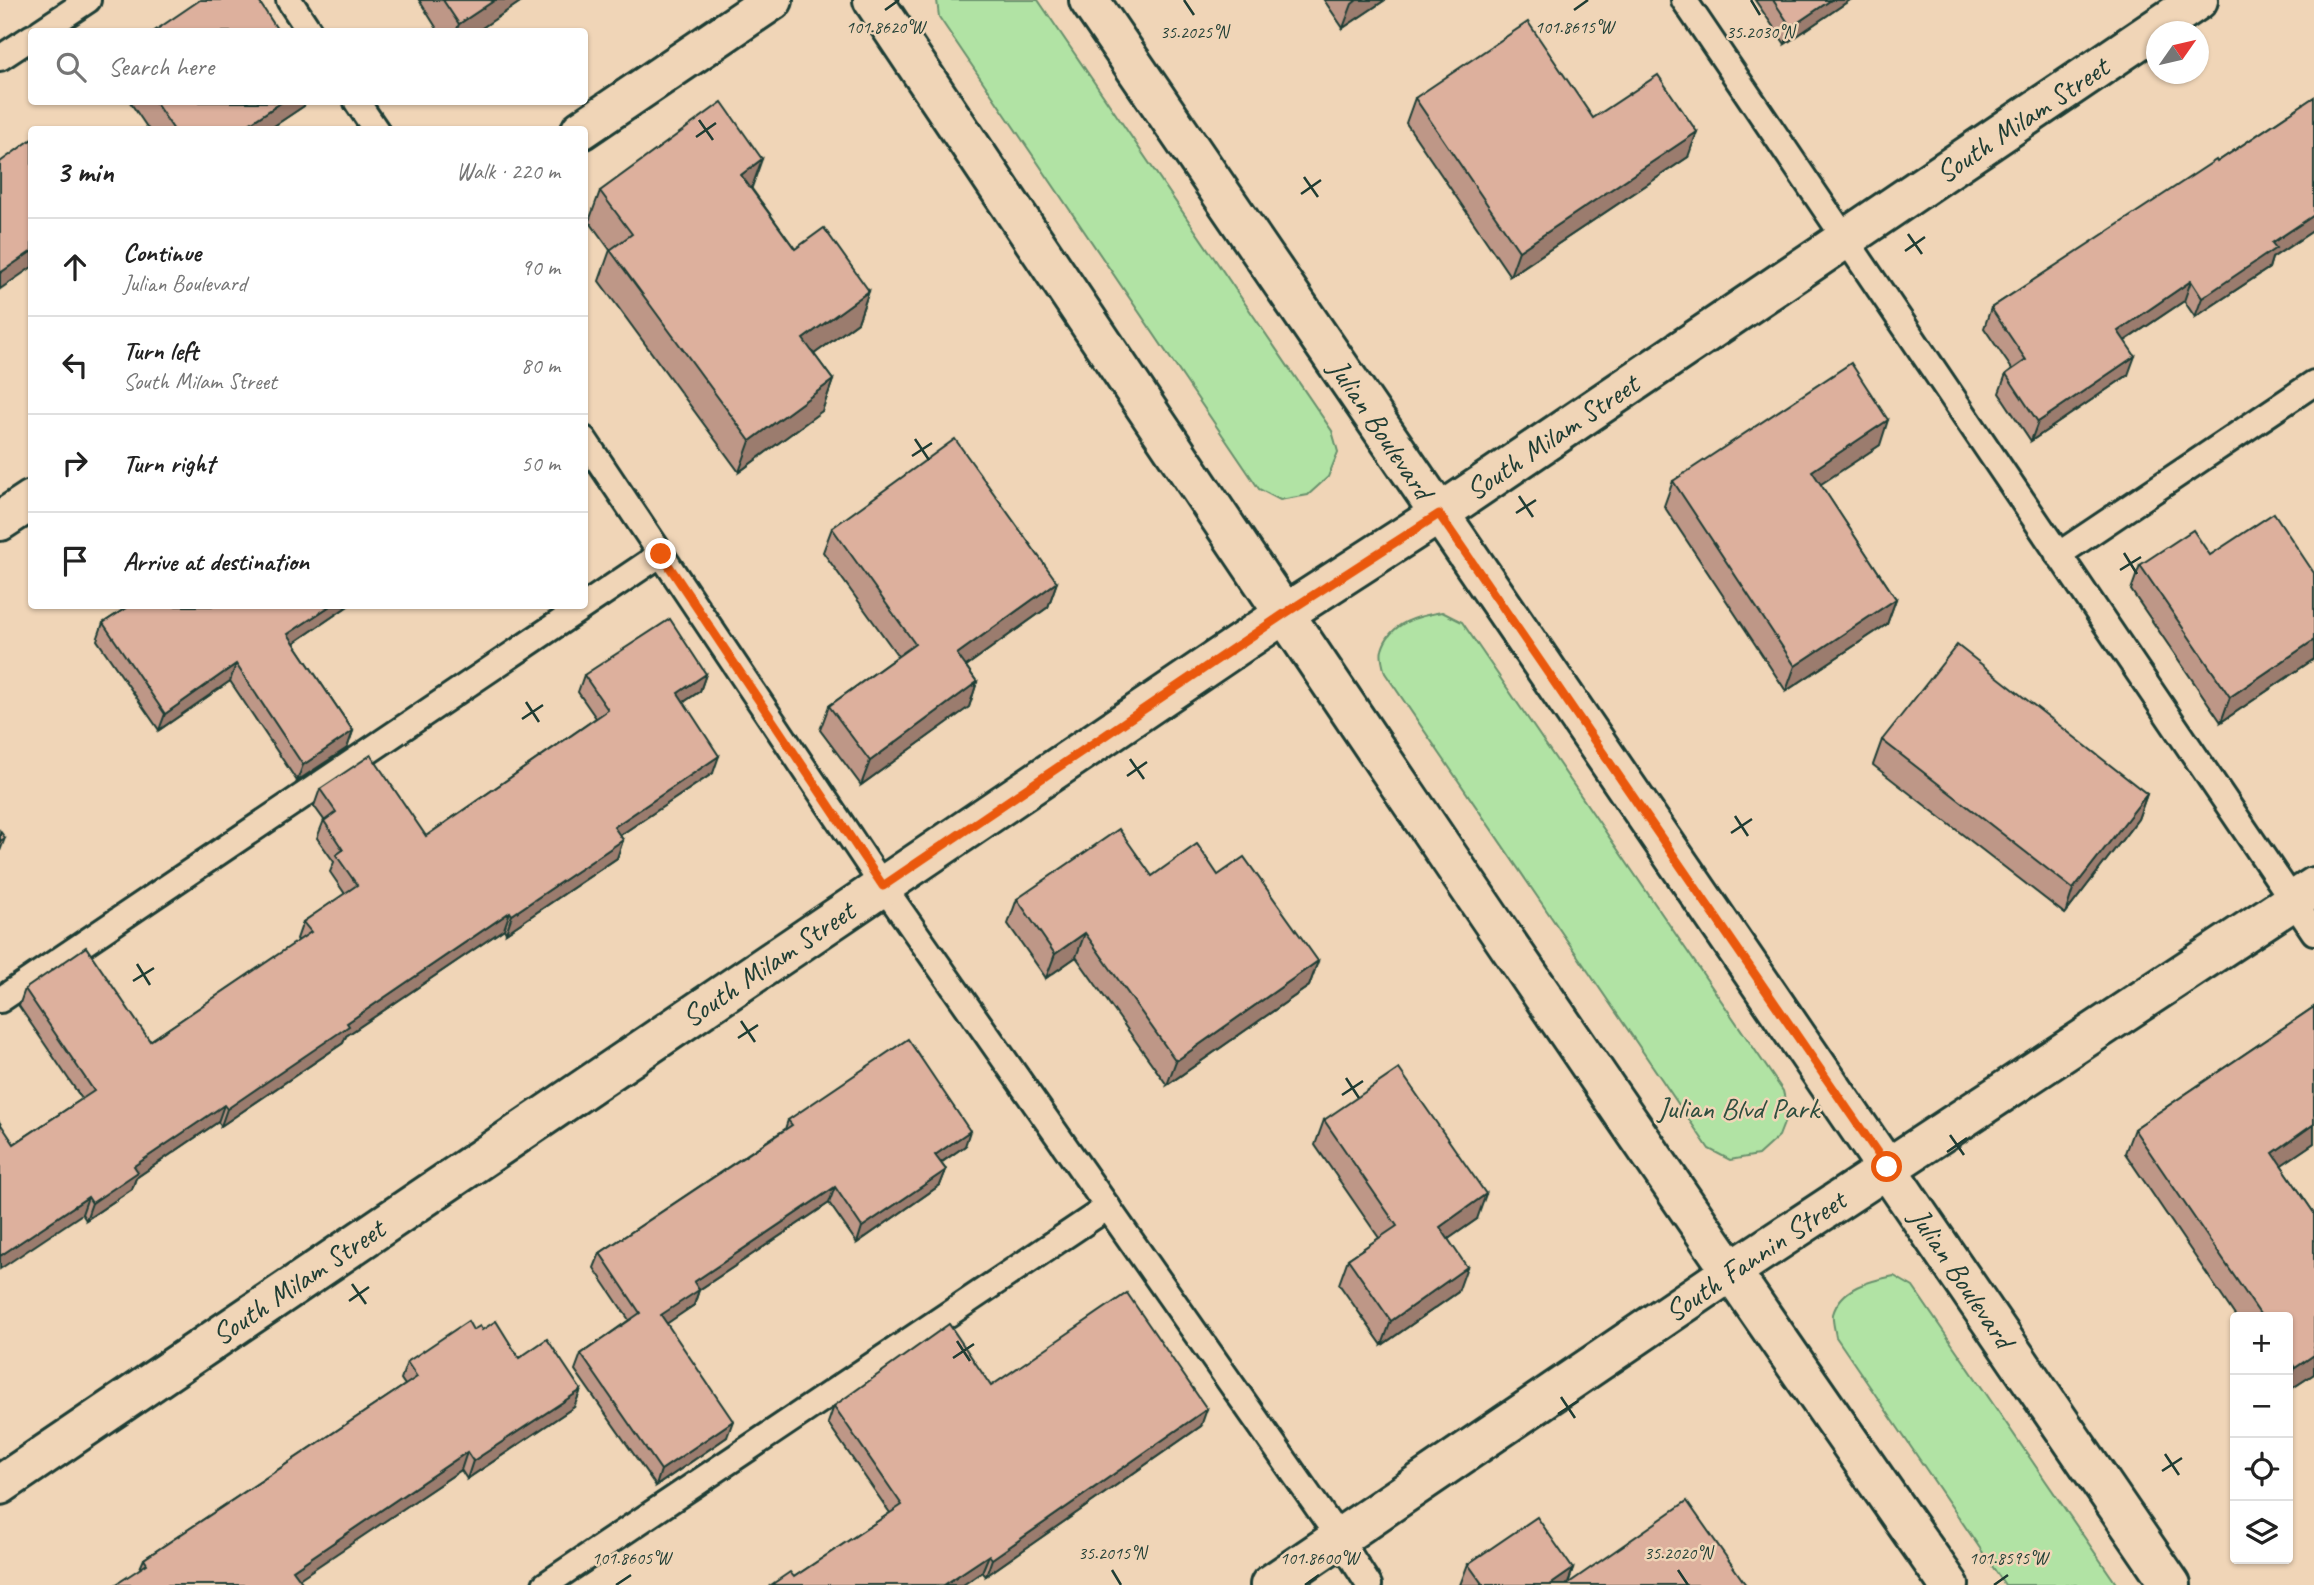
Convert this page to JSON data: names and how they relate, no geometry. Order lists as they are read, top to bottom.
{
  "streets": {
    "street": ["South Milam Street", "Julian Boulevard", "South Fannin Street"]
  },
  "crossings": [
    ["South Milam Street", "Julian Boulevard"],
    ["Julian Boulevard", "South Fannin Street"]
  ],
  "parks": ["Julian Blvd Park"],
  "north": "top right",
  "page": {
    "search": "Search here",
    "heading": ["3 min", "Walk · 220 m"],
    "list": [
      ["Continue", "Julian Boulevard", "90 m"],
      ["Turn left", "South Milam Street", "80 m"],
      ["Turn right", "50 m"],
      "Arrive at destination"
    ],
    "map_buttons": ["+", "−"]
  },
  "coordinates": [
    "101.8615°W",
    "101.8620°W",
    "35.2025°N",
    "35.2030°N",
    "35.2015°N",
    "35.2020°N",
    "101.8605°W",
    "101.8600°W",
    "101.8595°W"
  ]
}
